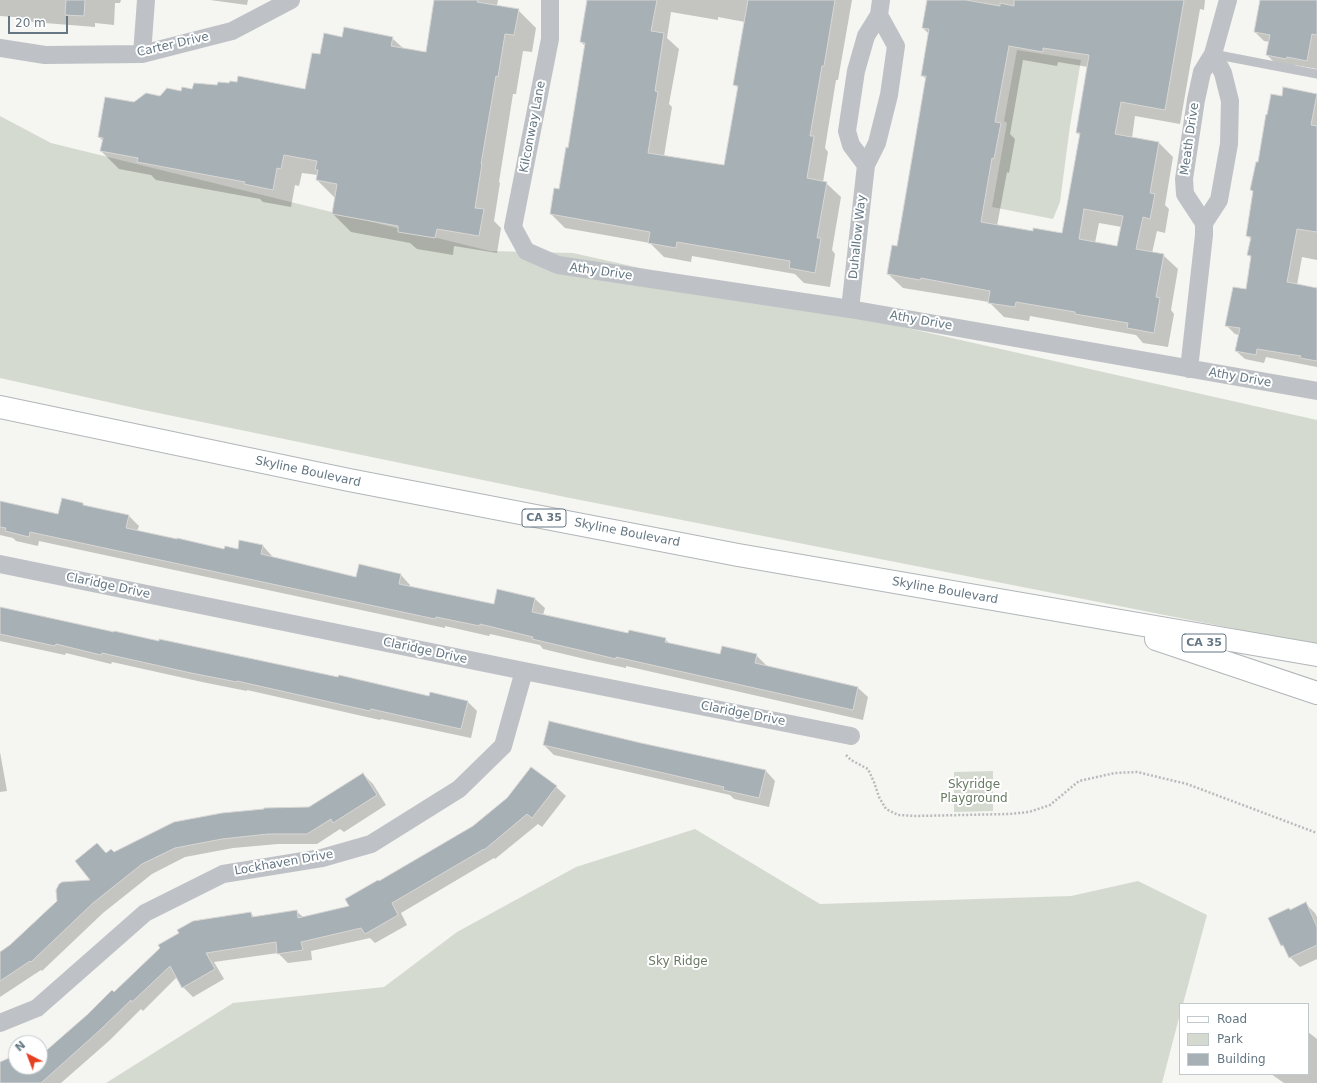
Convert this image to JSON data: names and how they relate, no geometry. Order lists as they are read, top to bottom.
{
  "streets": {
    "main road": ["Skyline Boulevard", "CA 35"],
    "street": [
      "Carter Drive",
      "Kilconway Lane",
      "Meath Drive",
      "Duhallow Way",
      "Athy Drive",
      "Claridge Drive",
      "Lockhaven Drive"
    ]
  },
  "crossings": [
    ["Kilconway Lane", "Athy Drive"],
    ["Duhallow Way", "Athy Drive"],
    ["Claridge Drive", "Lockhaven Drive"]
  ],
  "parks": ["Skyridge Playground", "Sky Ridge"],
  "legend": ["Road", "Park", "Building"],
  "scale_bar": "20 m",
  "north": "top left"
}
